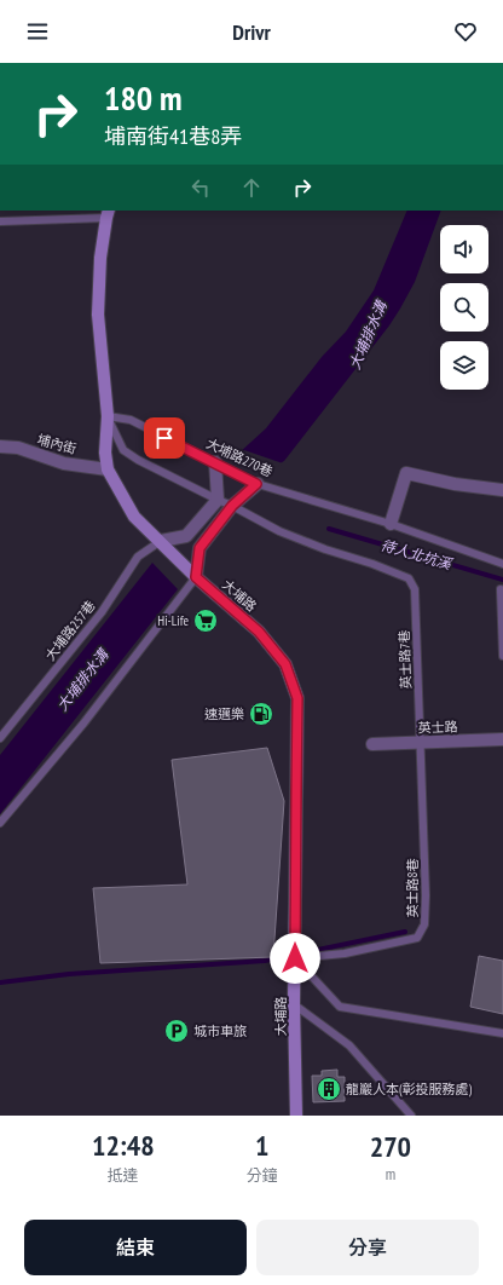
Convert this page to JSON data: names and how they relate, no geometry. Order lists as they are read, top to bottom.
{
  "streets": {
    "main road": ["大埔路"],
    "street": ["埔內街", "英士路"],
    "lane": [
      "大埔路270巷",
      "大埔路257巷",
      "英士路7巷",
      "英士路8巷"
    ]
  },
  "crossings": [
    ["埔內街", "大埔路"],
    ["大埔路270巷", "大埔路"],
    ["大埔路", "大埔路257巷"],
    ["大埔路", "英士路8巷"],
    ["英士路7巷", "英士路"],
    ["英士路7巷", "英士路8巷"],
    ["英士路", "英士路8巷"]
  ],
  "water": ["大埔排水溝", "待人北坑溪"],
  "places": {
    "supermarket": ["Hi-Life"],
    "fuel station": ["速邁樂"],
    "parking": ["城市車旅"],
    "building": ["龍巖人本(彰投服務處)"]
  },
  "page": {
    "header": "Drivr",
    "turn": ["180 m", "埔南街41巷8弄"],
    "eta": [
      "12:48",
      "抵達",
      "1",
      "分鐘",
      "270",
      "m"
    ],
    "buttons": ["結束", "分享"]
  }
}
